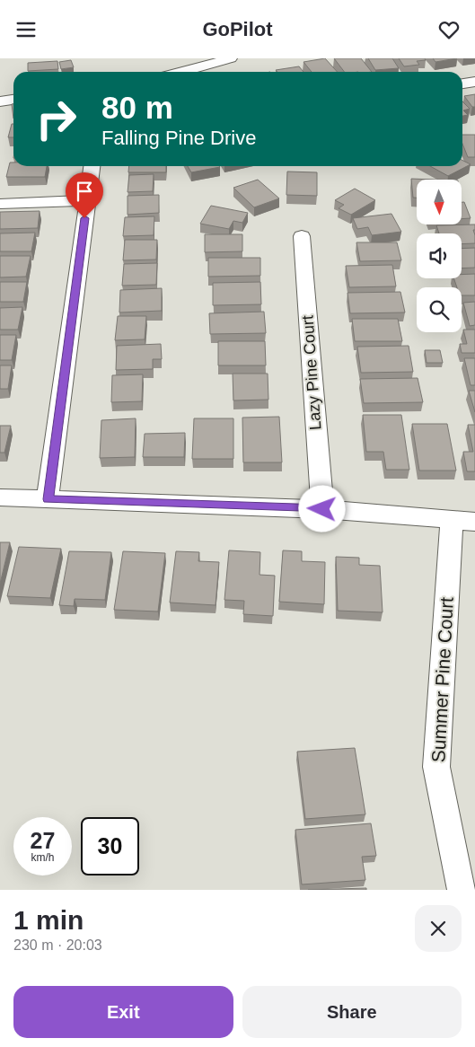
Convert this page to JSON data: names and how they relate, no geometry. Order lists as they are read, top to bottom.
{
  "streets": {
    "street": ["Lazy Pine Court", "Summer Pine Court"]
  },
  "north": "bottom",
  "page": {
    "header": "GoPilot",
    "turn": ["80 m", "Falling Pine Drive"],
    "speed": "27 km/h",
    "limit": "30",
    "heading": ["1 min", "230 m · 20:03"],
    "buttons": ["Exit", "Share"]
  }
}
